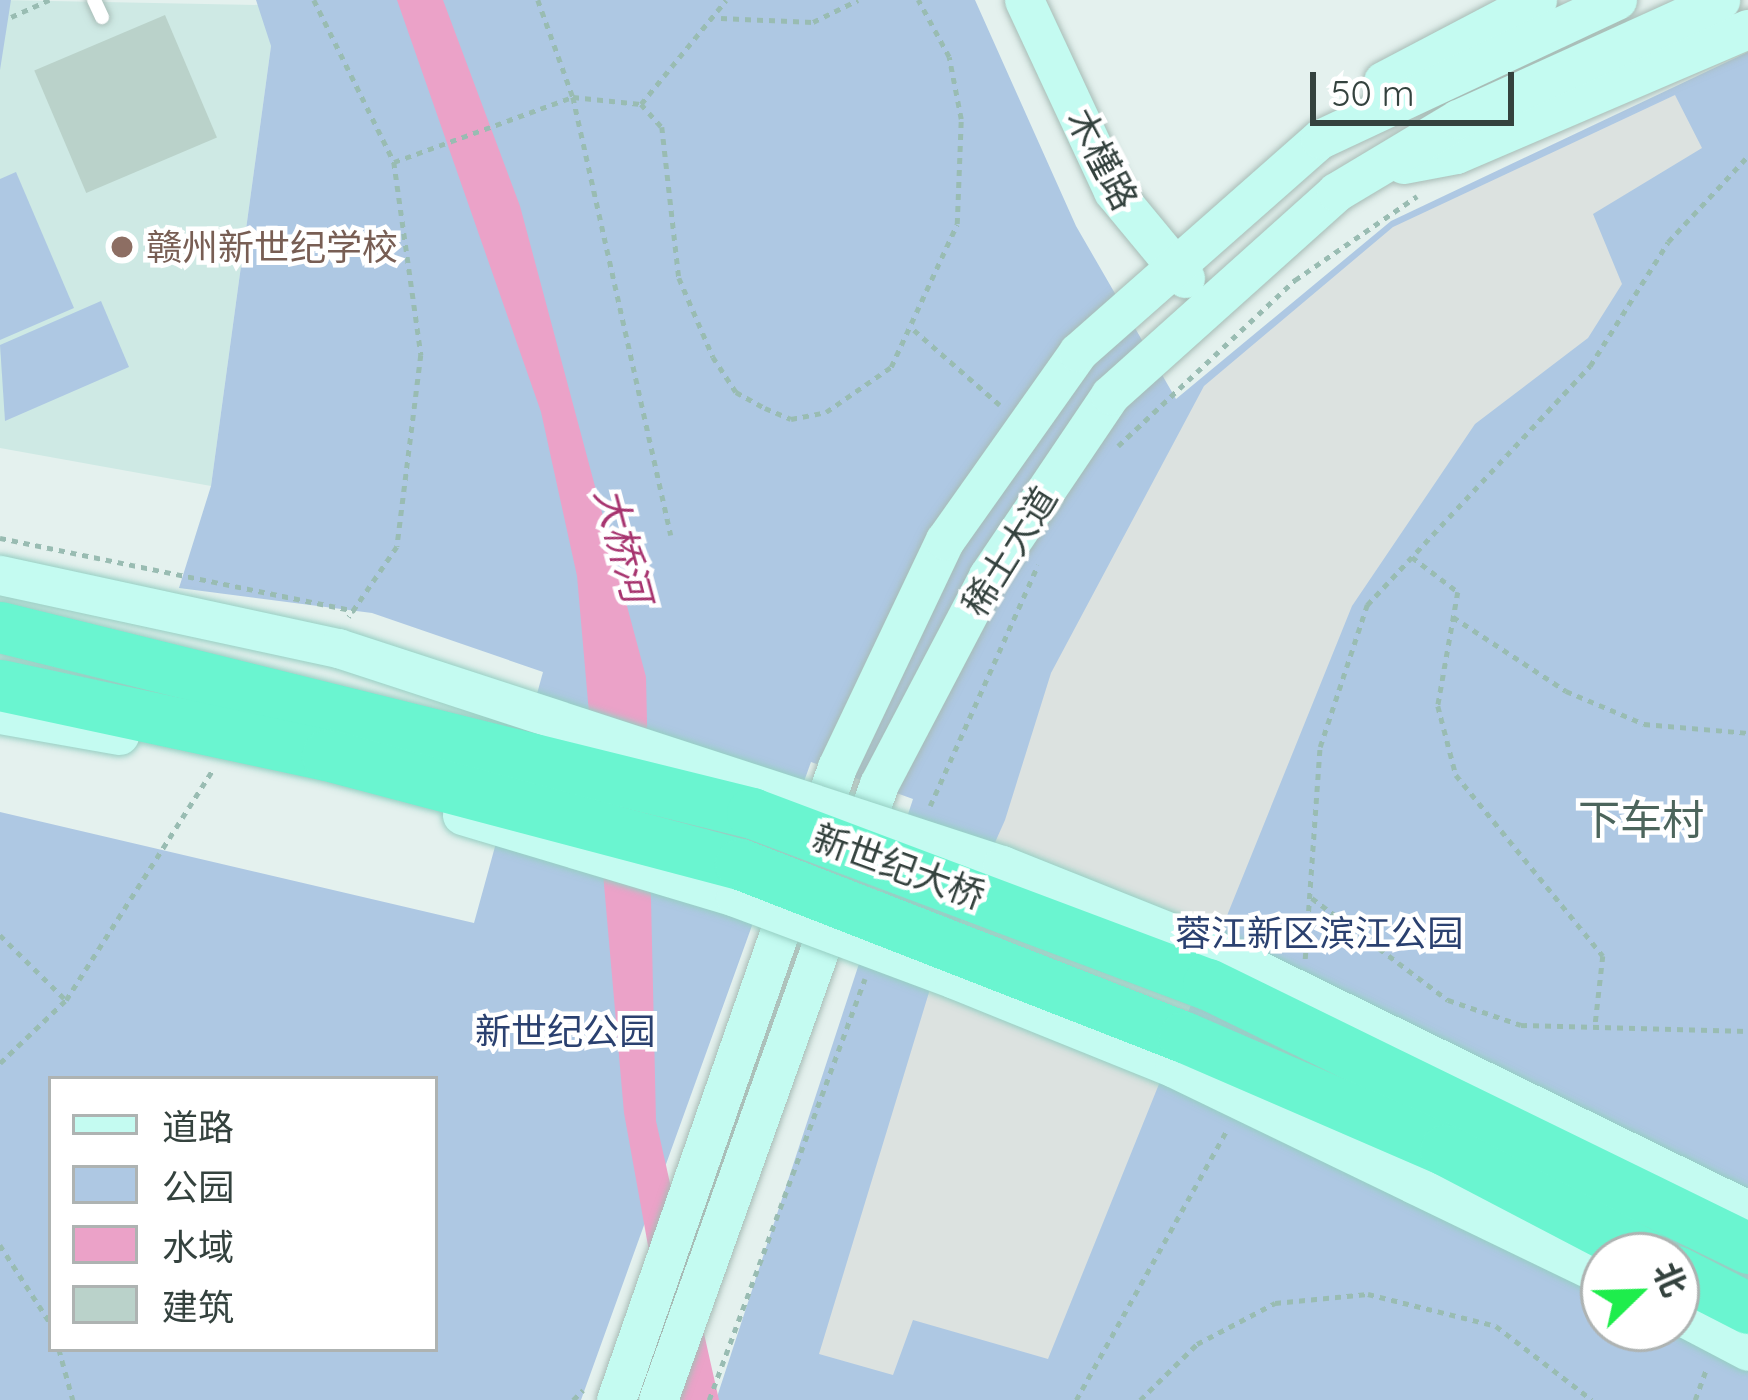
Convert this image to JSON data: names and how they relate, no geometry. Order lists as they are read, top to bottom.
{
  "streets": {
    "highway": ["新世纪大桥"],
    "street": ["木槿路", "稀土大道"]
  },
  "crossings": [
    ["木槿路", "稀土大道"]
  ],
  "districts": ["下车村"],
  "water": ["大桥河"],
  "parks": ["蓉江新区滨江公园", "新世纪公园"],
  "places": ["赣州新世纪学校"],
  "legend": [
    "道路",
    "公园",
    "水域",
    "建筑"
  ],
  "scale_bar": "50 m",
  "north": "top right"
}
